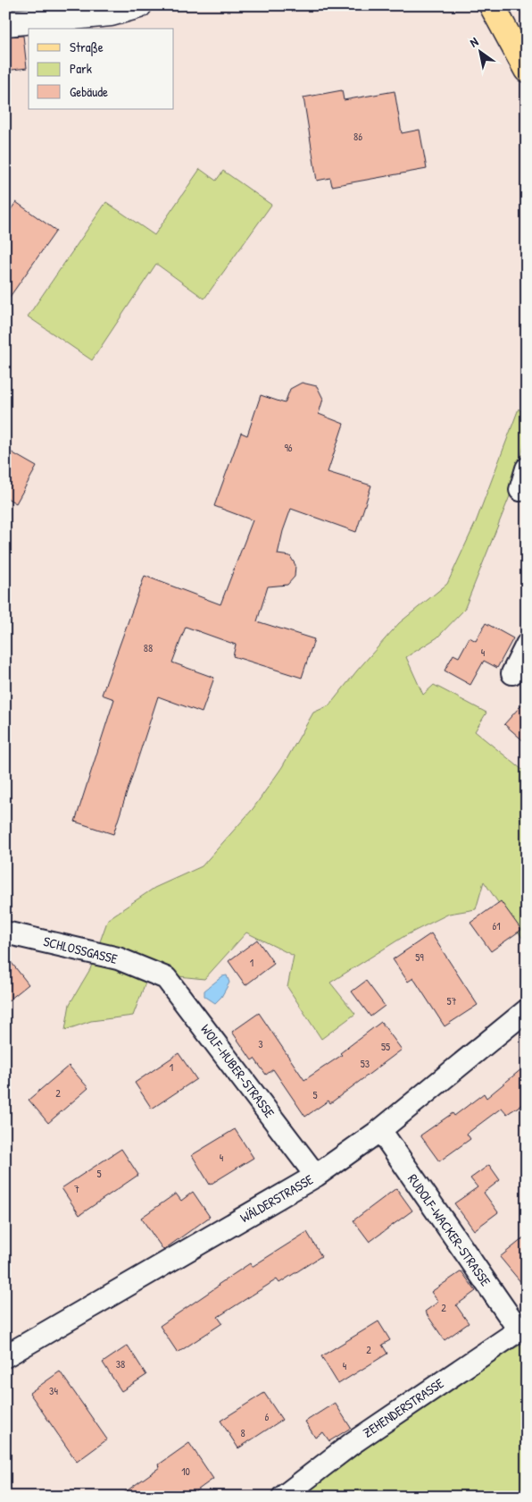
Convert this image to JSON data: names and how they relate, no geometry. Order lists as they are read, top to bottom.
{
  "streets": {
    "street": [
      "SCHLOSSGASSE",
      "WOLF-HUBER-STRASSE",
      "WÄLDERSTRASSE",
      "RUDOLF-WACKER-STRASSE",
      "ZEHENDERSTRASSE"
    ]
  },
  "crossings": [
    ["SCHLOSSGASSE", "WOLF-HUBER-STRASSE"],
    ["WOLF-HUBER-STRASSE", "WÄLDERSTRASSE"],
    ["WÄLDERSTRASSE", "RUDOLF-WACKER-STRASSE"],
    ["RUDOLF-WACKER-STRASSE", "ZEHENDERSTRASSE"]
  ],
  "house_numbers": [
    "86",
    "96",
    "88",
    "4",
    "61",
    "59",
    "1",
    "57",
    "3",
    "55",
    "53",
    "1",
    "2",
    "5",
    "4",
    "5",
    "7",
    "2",
    "2",
    "38",
    "4",
    "34",
    "6",
    "8",
    "10"
  ],
  "legend": ["Straße", "Park", "Gebäude"],
  "north": "top left"
}
